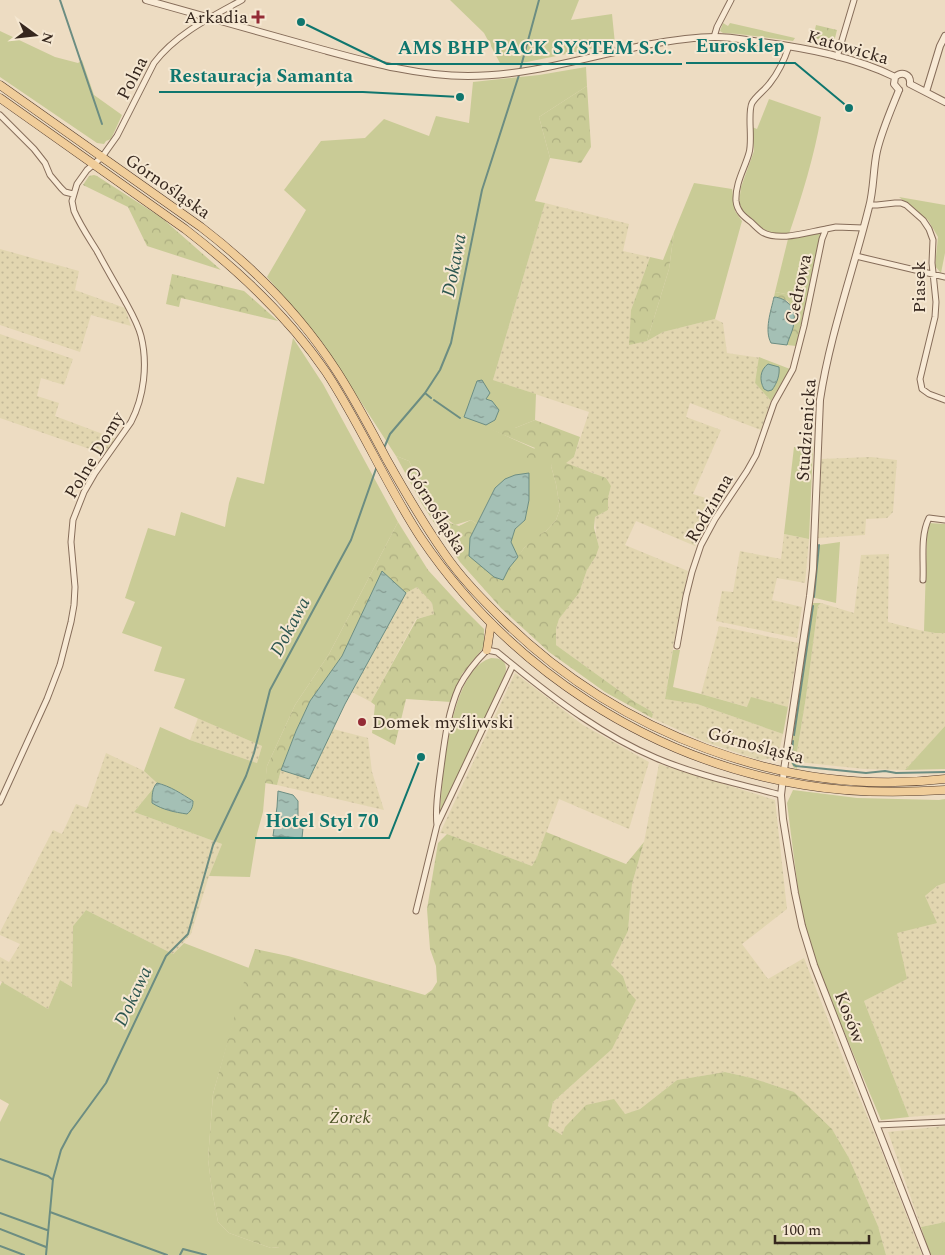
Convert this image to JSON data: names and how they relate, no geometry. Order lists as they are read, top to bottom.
{
  "streets": {
    "main road": ["Górnośląska"],
    "street": [
      "Katowicka",
      "Polna",
      "Piasek",
      "Cedrowa",
      "Studzienicka",
      "Polne Domy",
      "Rodzinna",
      "Kosów"
    ]
  },
  "crossings": [
    ["Katowicka", "Polna"],
    ["Katowicka", "Studzienicka"],
    ["Polna", "Górnośląska"],
    ["Górnośląska", "Studzienicka"],
    ["Górnośląska", "Kosów"],
    ["Piasek", "Studzienicka"],
    ["Cedrowa", "Rodzinna"],
    ["Studzienicka", "Kosów"]
  ],
  "water": ["Dokawa"],
  "parks": ["Żorek"],
  "places": {
    "health": ["Arkadia"],
    "other": [
      "AMS BHP PACK SYSTEM S.C.",
      "Restauracja Samanta",
      "Eurosklep",
      "Domek myśliwski",
      "Hotel Styl 70"
    ]
  },
  "scale_bar": "100 m",
  "north": "right"
}
